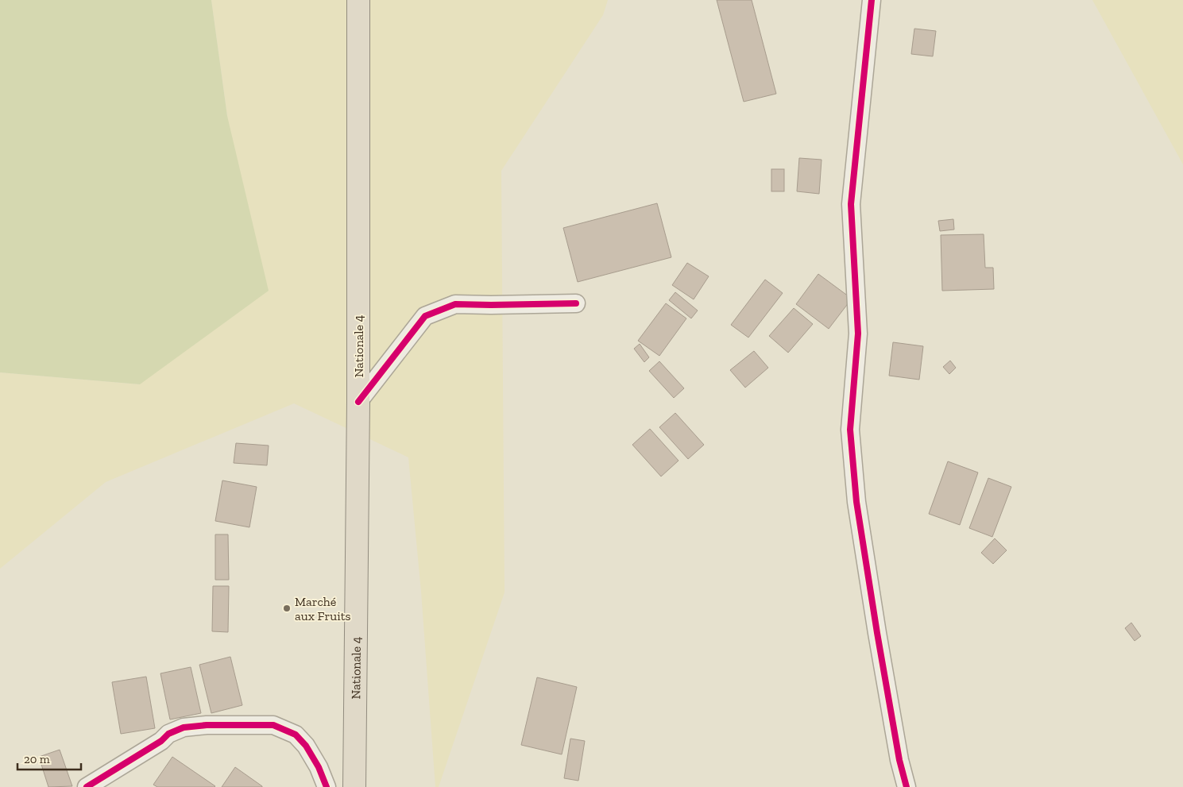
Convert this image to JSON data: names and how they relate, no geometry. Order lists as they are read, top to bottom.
{
  "streets": {
    "highway": ["Nationale 4"]
  },
  "places": ["Marché aux Fruits"],
  "scale_bar": "20 m"
}
